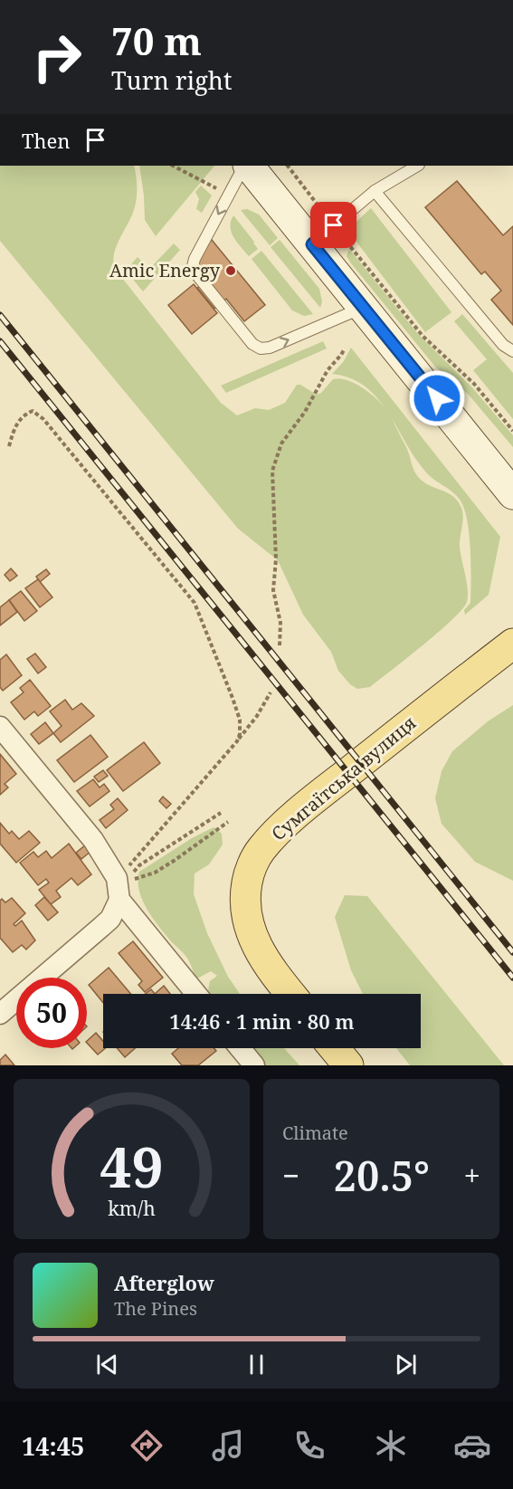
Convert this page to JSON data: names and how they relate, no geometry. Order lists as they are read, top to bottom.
{
  "streets": {
    "main road": ["Сумгаїтська вулиця"]
  },
  "places": ["Amic Energy"],
  "page": {
    "turn": ["70 m", "Turn right"],
    "then": "Then",
    "limit": "50",
    "trip": "14:46 · 1 min · 80 m",
    "tile": "Climate",
    "heat": ["−", "20.5°", "+"],
    "song": ["Afterglow", "The Pines"],
    "tabs": "14:45",
    "gauge": ["49", "km/h"]
  }
}
